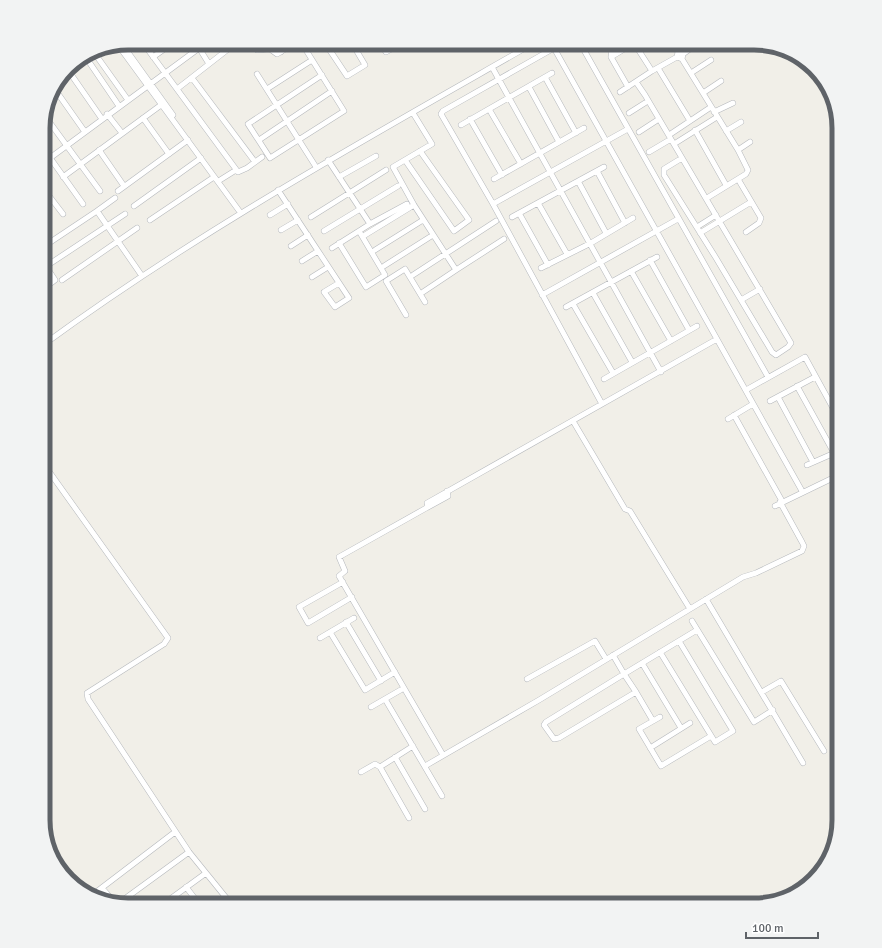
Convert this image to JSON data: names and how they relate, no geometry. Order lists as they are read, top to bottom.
{
  "scale_bar": "100 m"
}
